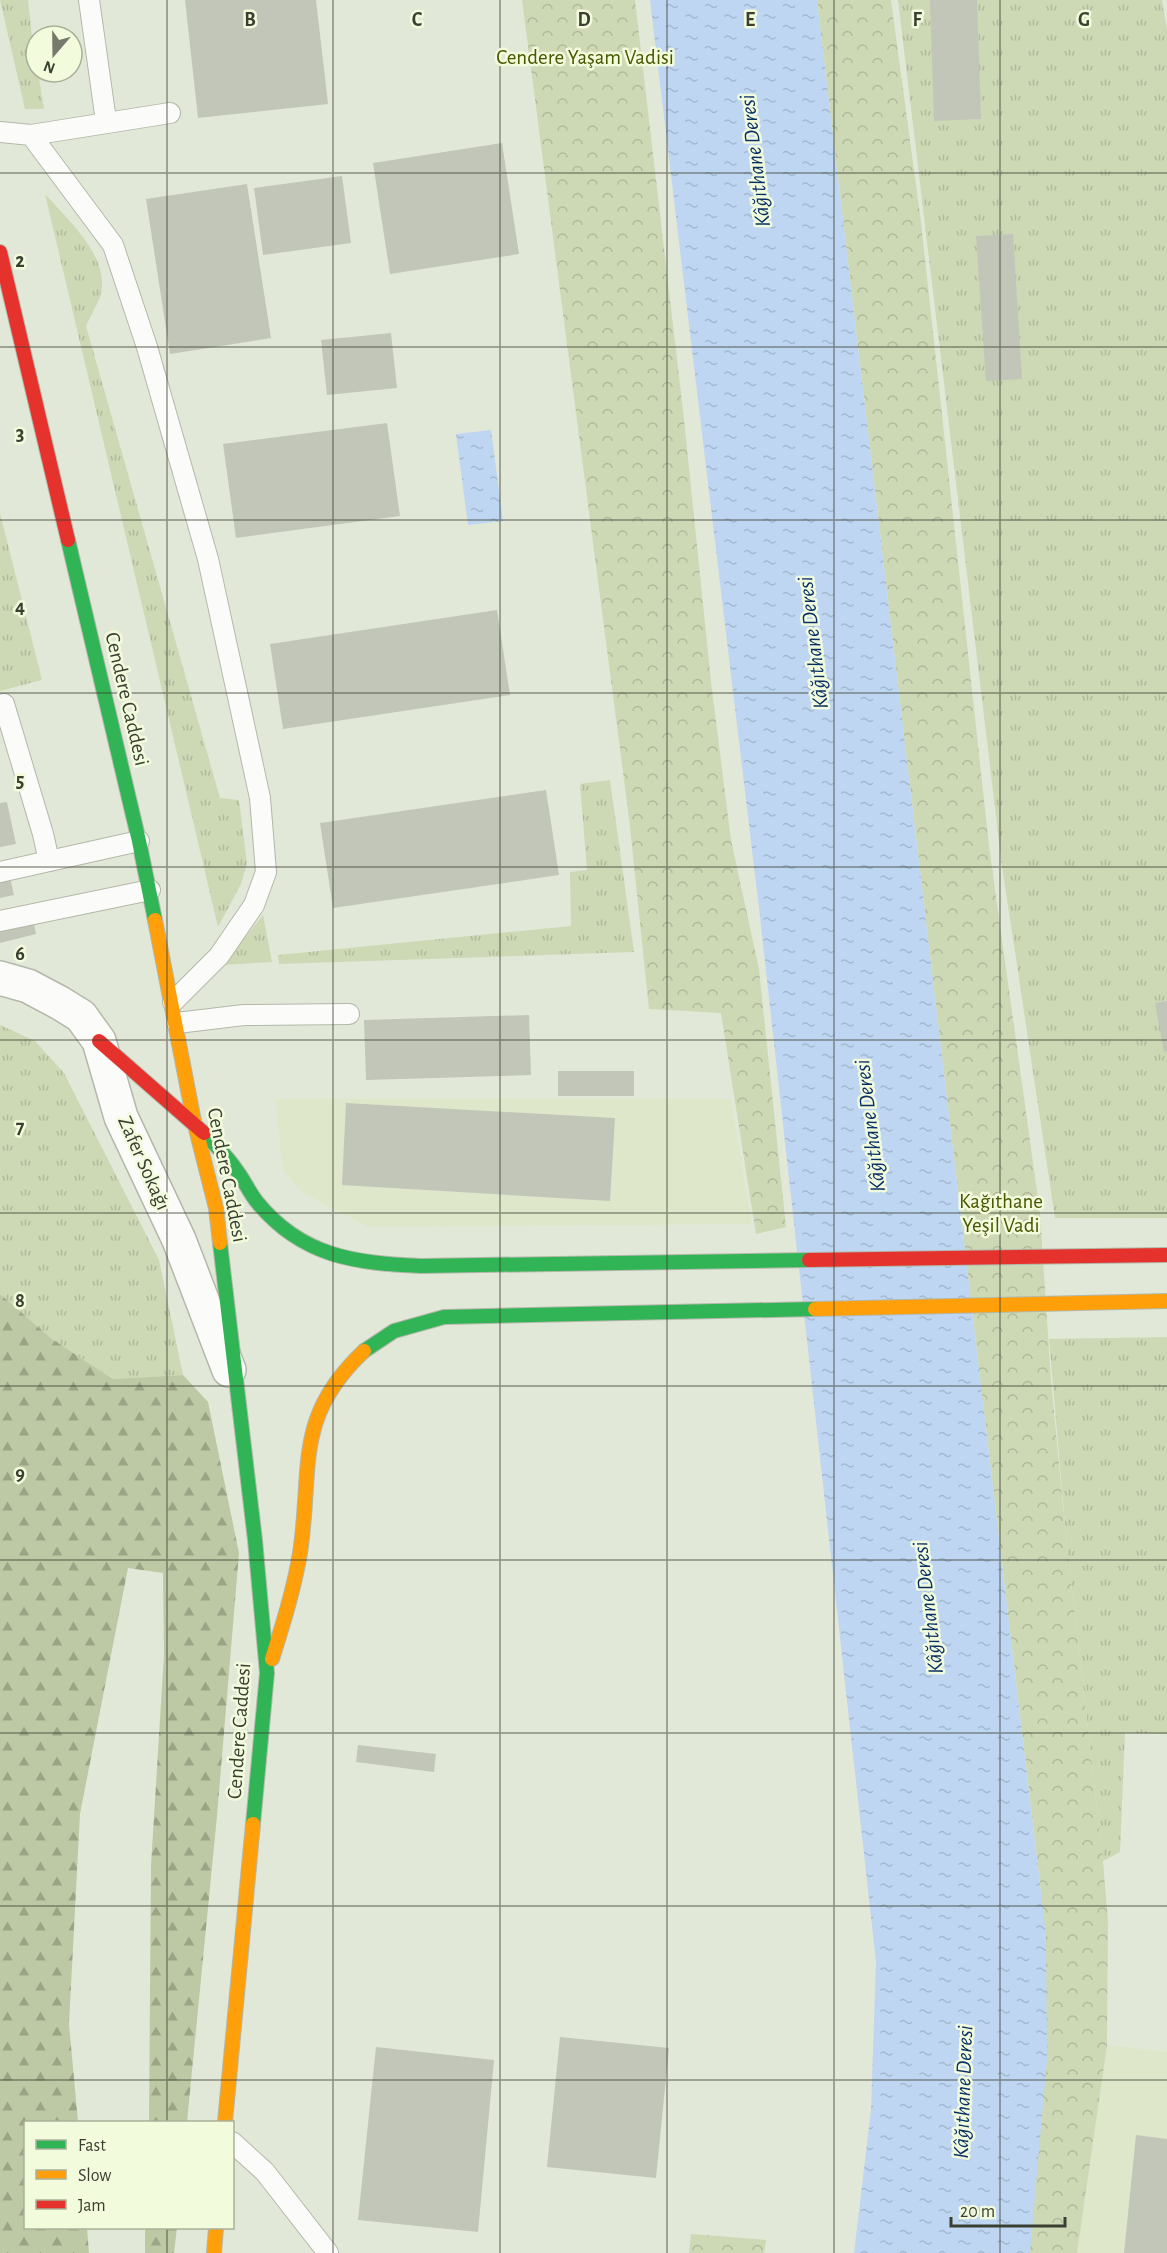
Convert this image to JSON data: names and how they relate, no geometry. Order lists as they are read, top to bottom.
{
  "streets": {
    "main road": ["Cendere Caddesi"],
    "street": ["Zafer Sokağı"]
  },
  "crossings": [
    ["Cendere Caddesi", "Zafer Sokağı"]
  ],
  "water": ["Kâğıthane Deresi"],
  "parks": ["Cendere Yaşam Vadisi", "Kağıthane Yeşil Vadi"],
  "legend": ["Fast", "Slow", "Jam"],
  "scale_bar": "20 m",
  "north": "bottom",
  "grid": {
    "columns": [
      "B",
      "C",
      "D",
      "E",
      "F",
      "G"
    ],
    "rows": [
      "2",
      "3",
      "4",
      "5",
      "6",
      "7",
      "8",
      "9"
    ]
  }
}
